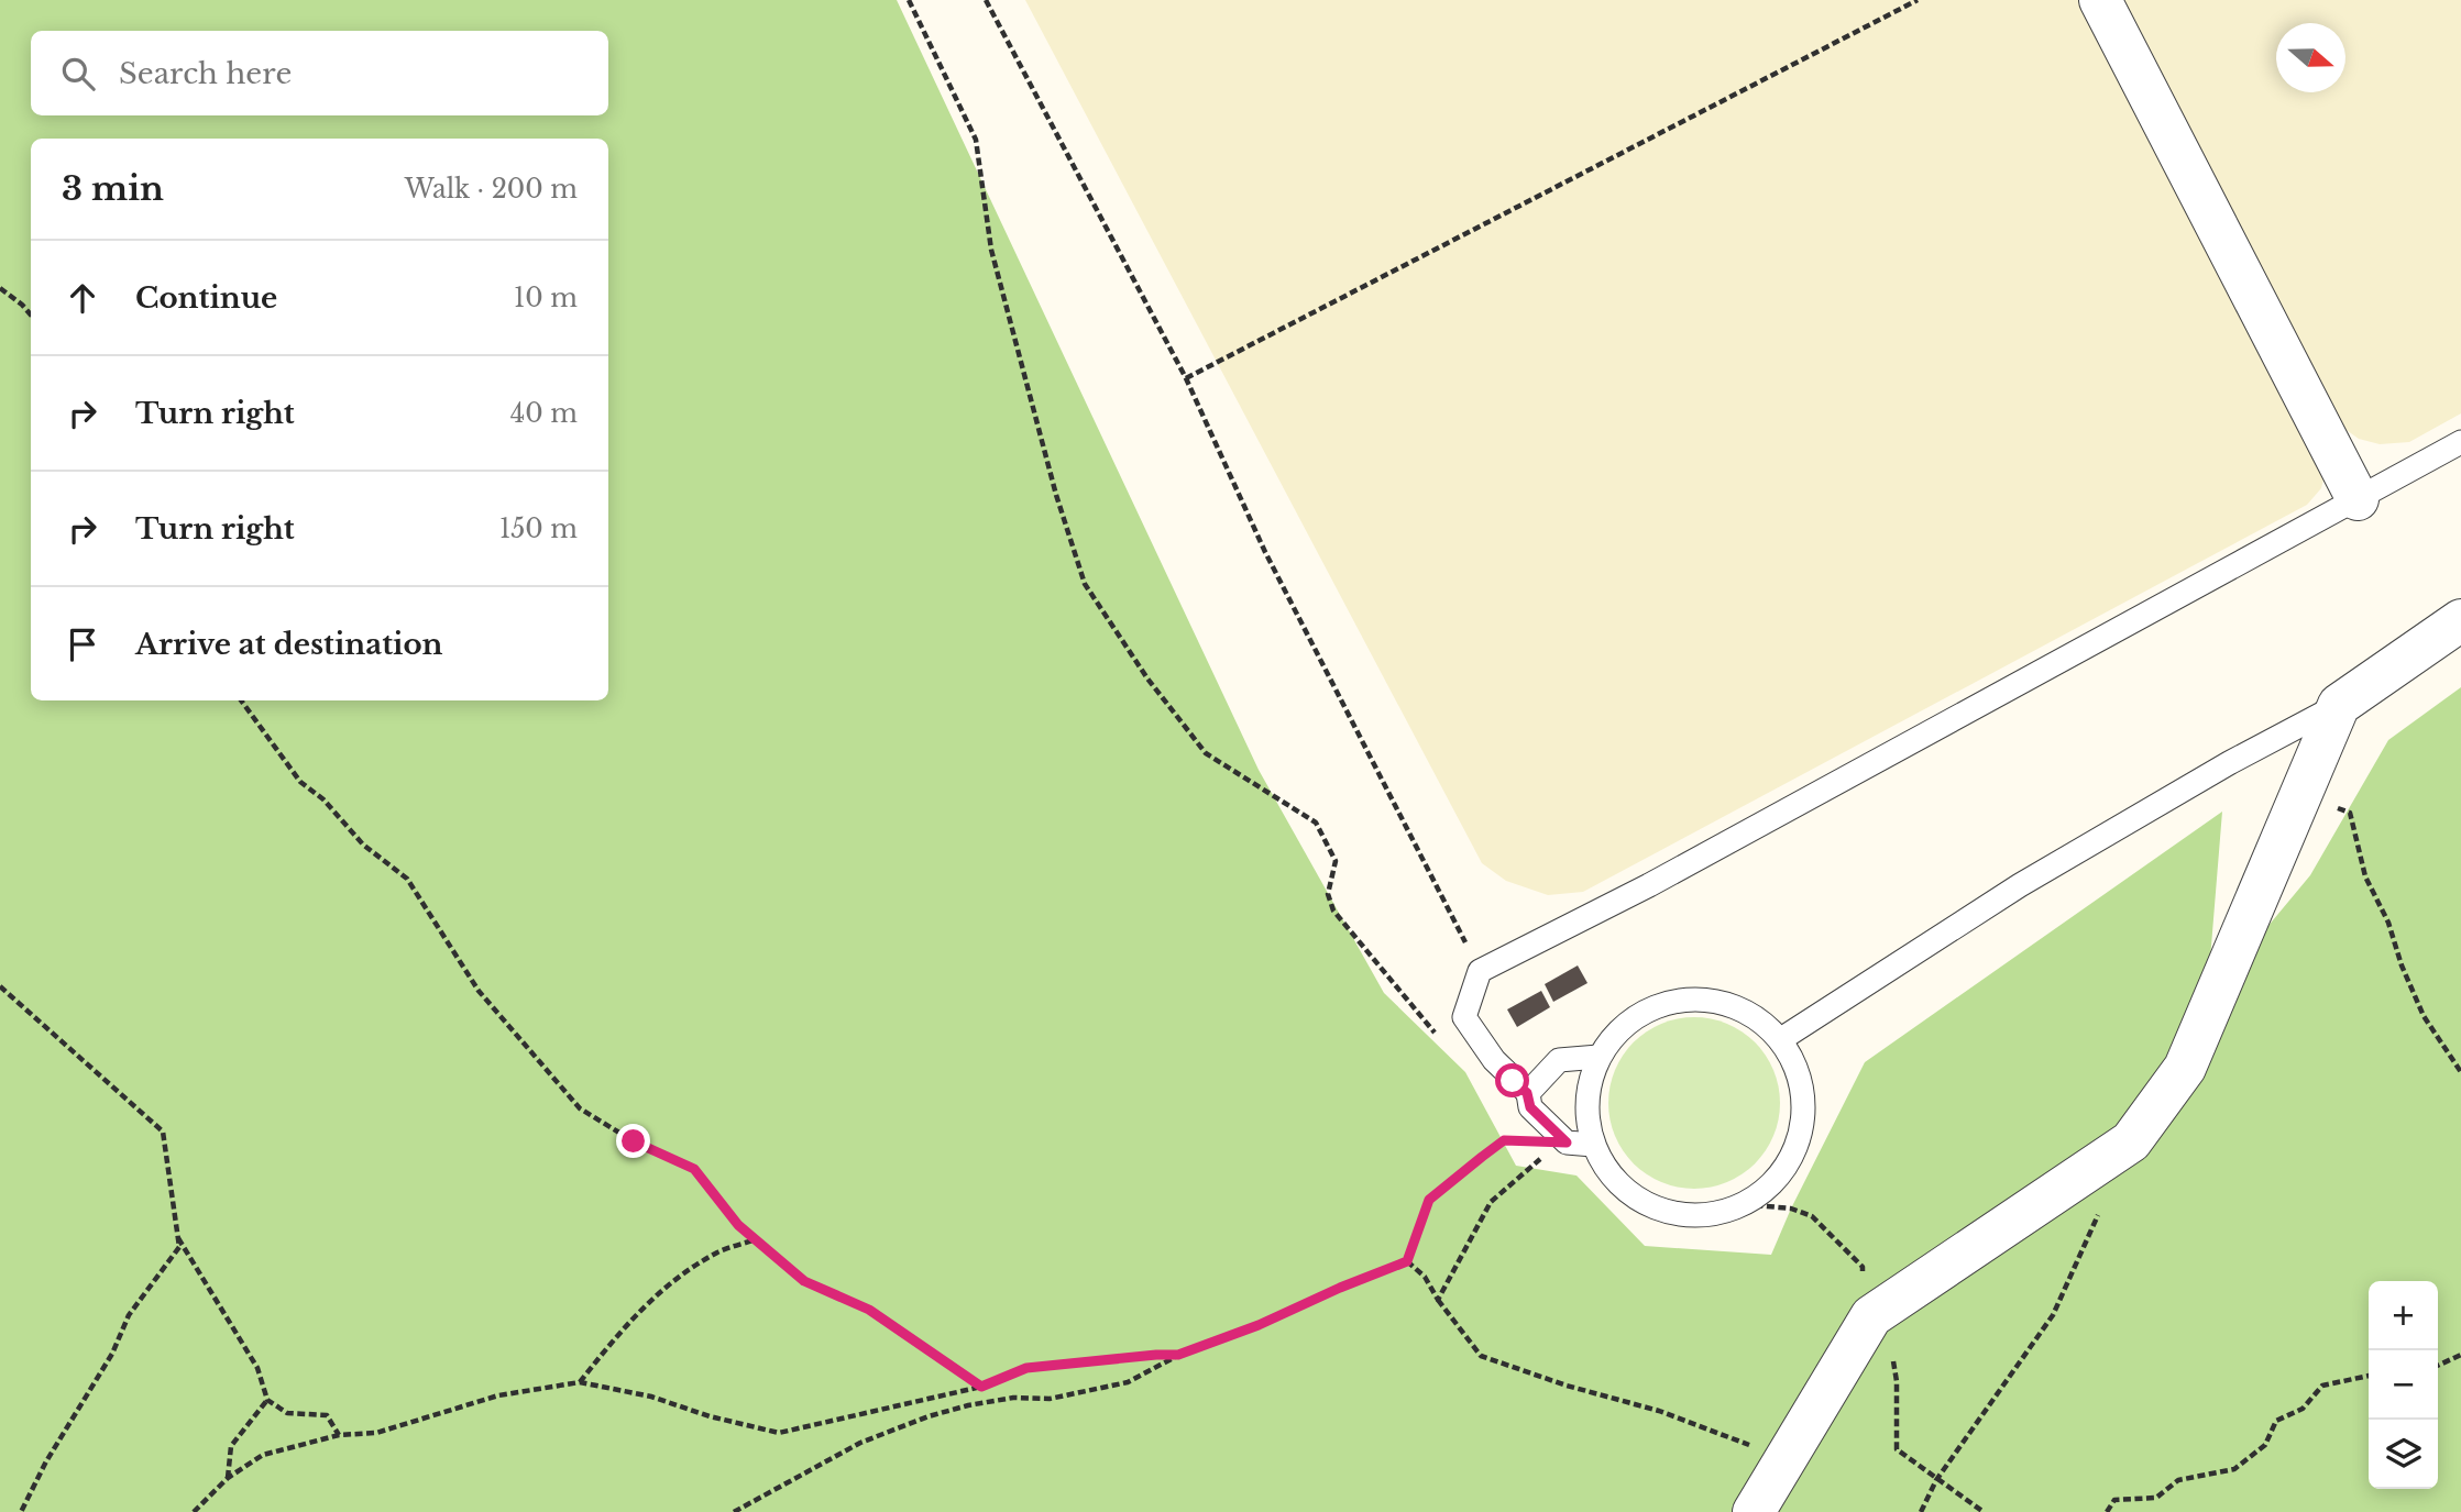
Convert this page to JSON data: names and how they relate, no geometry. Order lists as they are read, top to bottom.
{
  "north": "right",
  "page": {
    "search": "Search here",
    "heading": ["3 min", "Walk · 200 m"],
    "list": [
      ["Continue", "10 m"],
      ["Turn right", "40 m"],
      ["Turn right", "150 m"],
      "Arrive at destination"
    ],
    "map_buttons": ["+", "−"]
  }
}
